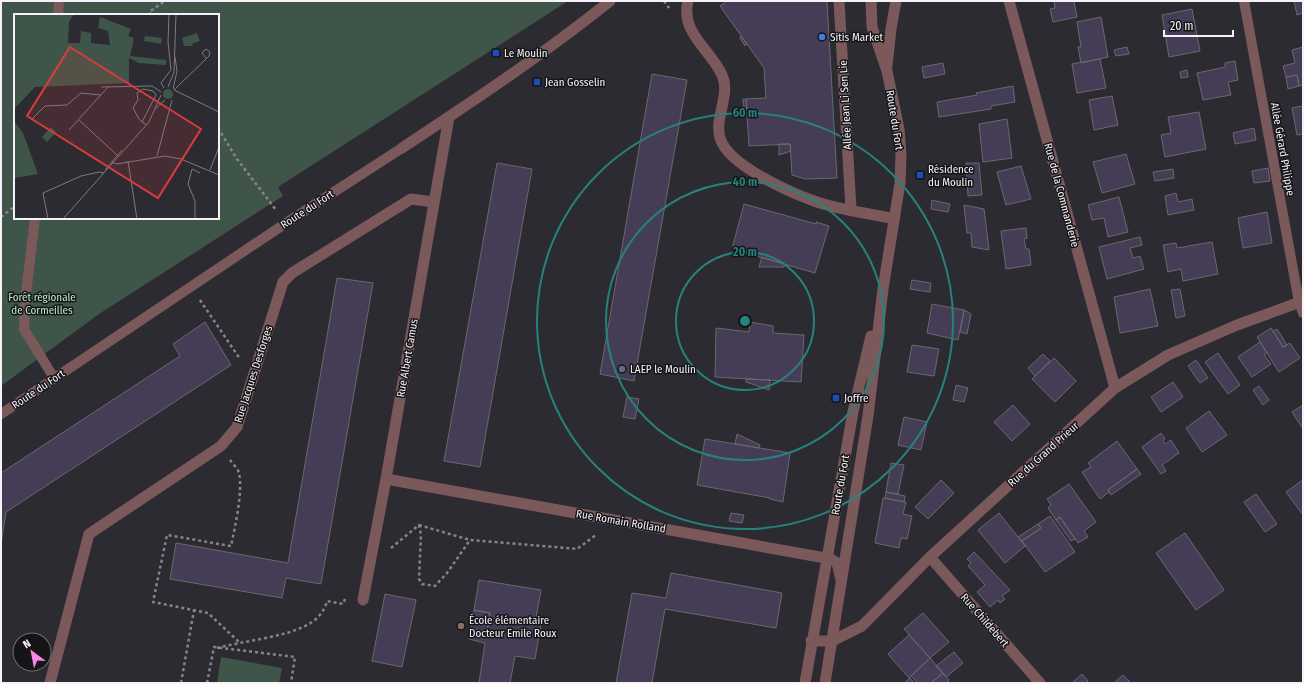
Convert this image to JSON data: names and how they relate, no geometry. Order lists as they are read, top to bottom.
{
  "streets": {
    "street": [
      "Allée Jean Li Sen Lie",
      "Route du Fort",
      "Rue de la Commanderie",
      "Rue Albert Camus",
      "Rue Jacques Desforges",
      "Rue du Grand Prieur",
      "Rue Romain Rolland",
      "Rue Childebert"
    ],
    "lane": ["Allée Gérard Philippe"]
  },
  "crossings": [
    ["Route du Fort", "Rue Albert Camus"],
    ["Route du Fort", "Rue du Grand Prieur"],
    ["Route du Fort", "Rue Romain Rolland"],
    ["Allée Gérard Philippe", "Rue du Grand Prieur"],
    ["Rue de la Commanderie", "Rue du Grand Prieur"],
    ["Rue Albert Camus", "Rue Jacques Desforges"],
    ["Rue Albert Camus", "Rue Romain Rolland"],
    ["Rue du Grand Prieur", "Rue Childebert"]
  ],
  "parks": ["Forêt régionale de Cormeilles"],
  "places": {
    "other": ["Sitis Market", "LAEP le Moulin", "École élémentaire Docteur Emile Roux"],
    "transit": [
      "Le Moulin",
      "Jean Gosselin",
      "Résidence du Moulin",
      "Joffre"
    ]
  },
  "scale_bar": "20 m",
  "north": "top left",
  "rings": ["60 m", "40 m", "20 m"]
}
